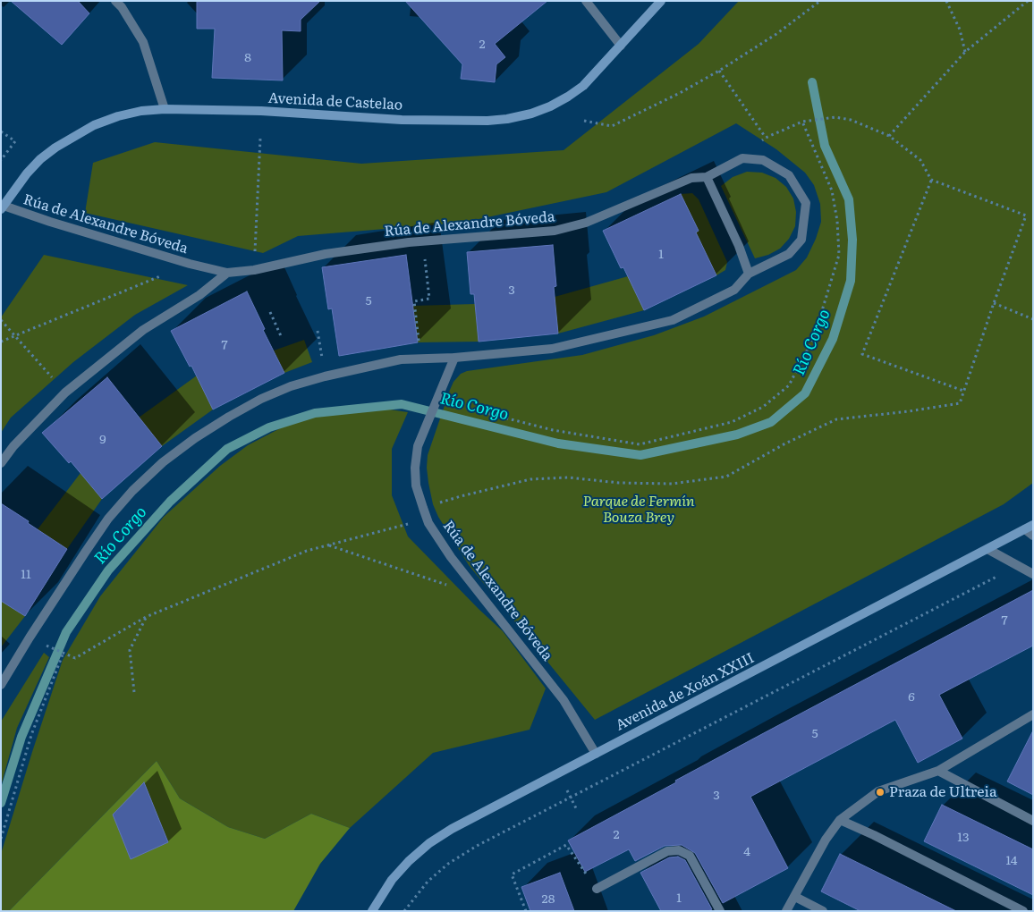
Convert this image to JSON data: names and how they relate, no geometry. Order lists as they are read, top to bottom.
{
  "streets": {
    "street": ["Avenida de Castelao", "Rúa de Alexandre Bóveda", "Avenida de Xoán XXIII"]
  },
  "crossings": [
    ["Avenida de Castelao", "Rúa de Alexandre Bóveda"],
    ["Rúa de Alexandre Bóveda", "Avenida de Xoán XXIII"]
  ],
  "water": ["Río Corgo"],
  "parks": ["Parque de Fermín Bouza Brey"],
  "places": ["Praza de Ultreia"],
  "house_numbers": [
    "2",
    "8",
    "1",
    "3",
    "5",
    "7",
    "9",
    "11",
    "7",
    "6",
    "5",
    "3",
    "2",
    "13",
    "4",
    "14",
    "1",
    "28"
  ]
}
